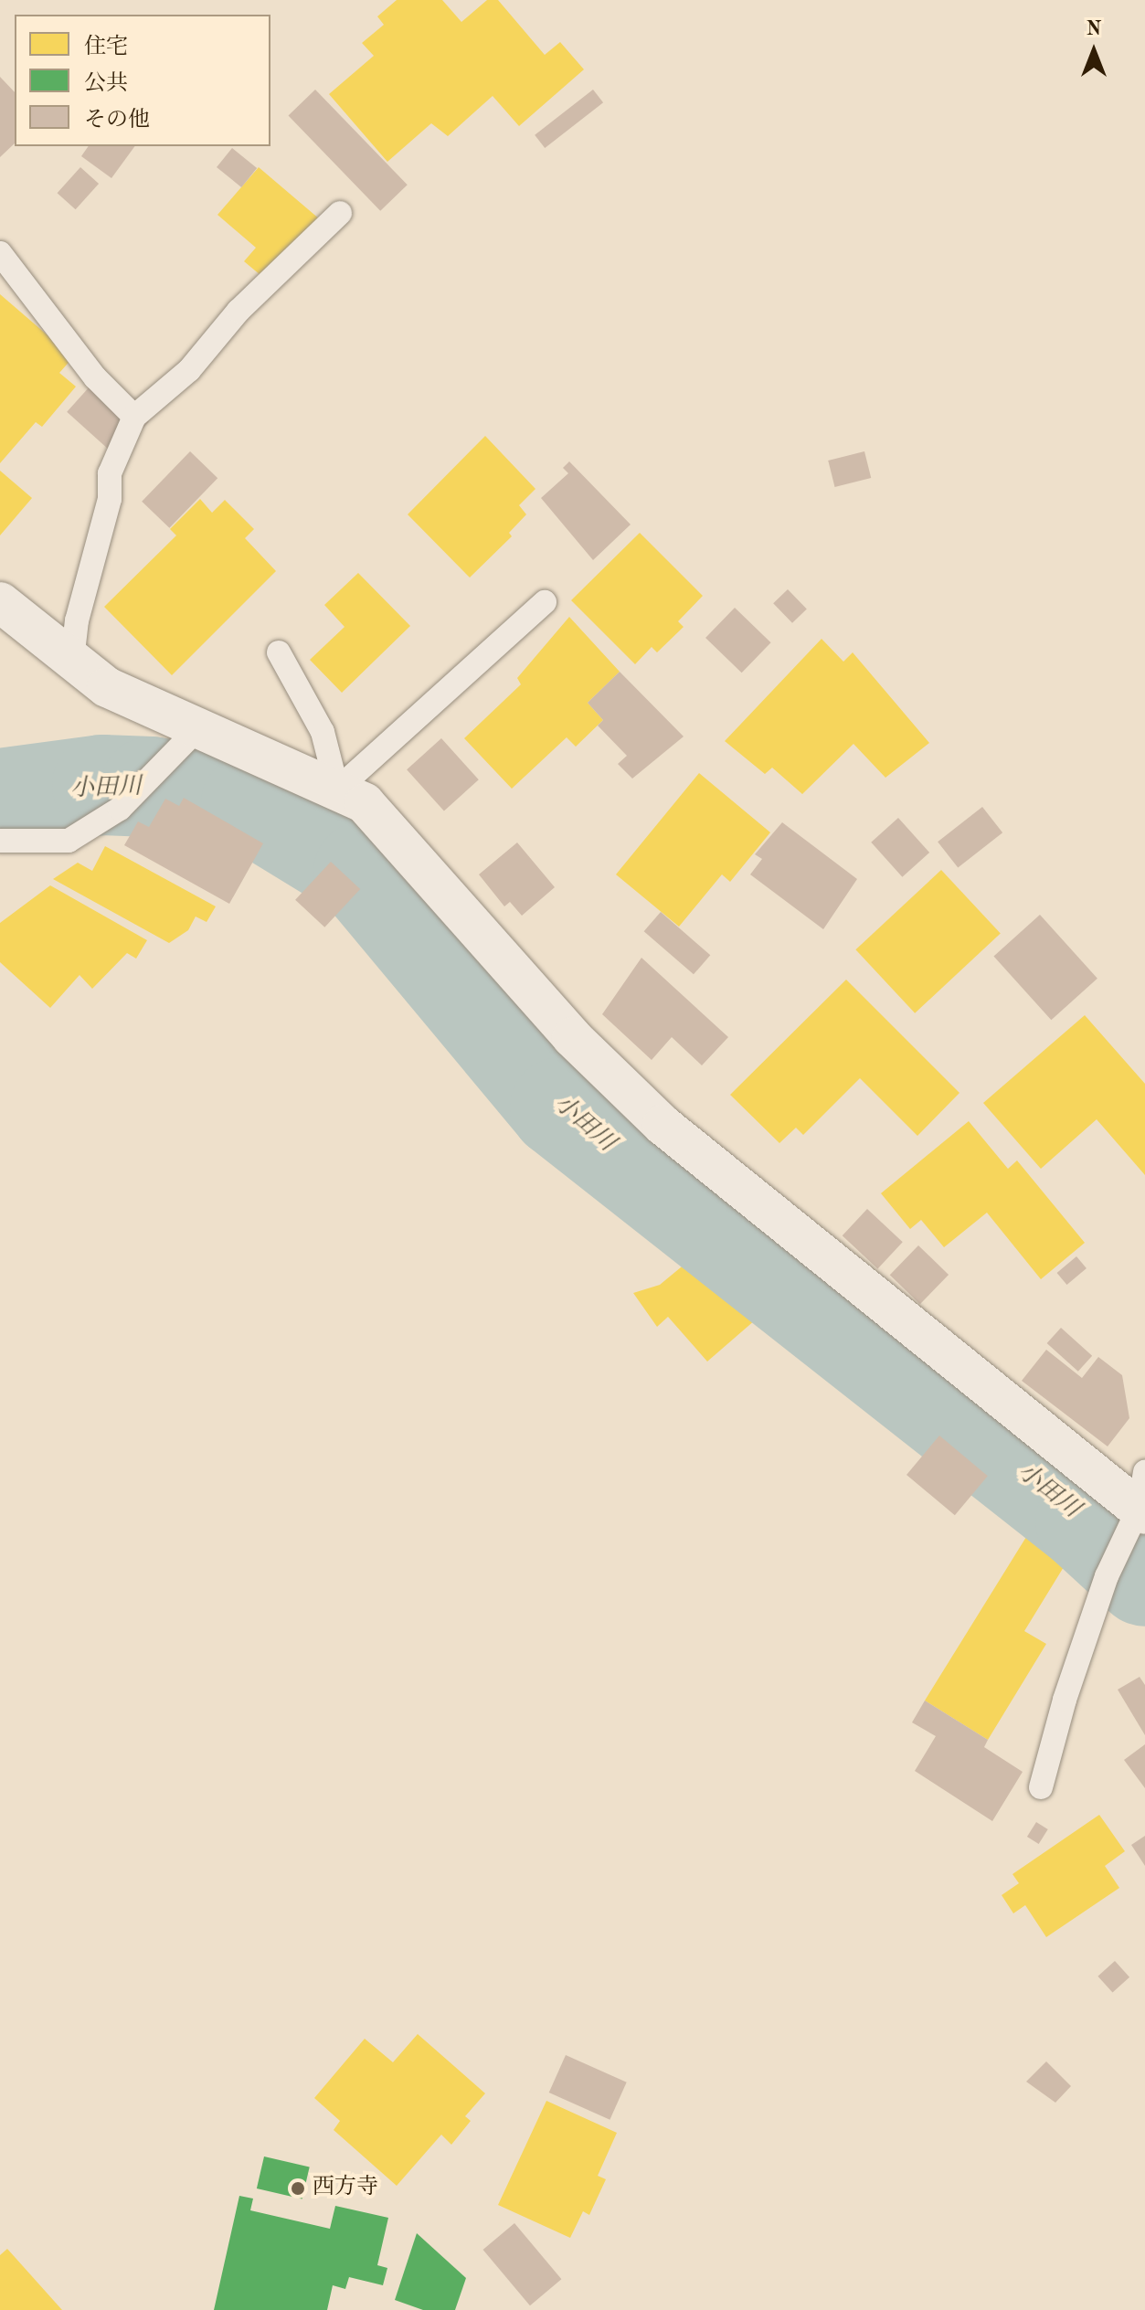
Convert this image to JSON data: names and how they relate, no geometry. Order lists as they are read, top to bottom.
{
  "water": ["小田川"],
  "places": ["西方寺"],
  "legend": ["住宅", "公共", "その他"],
  "north": "top"
}
